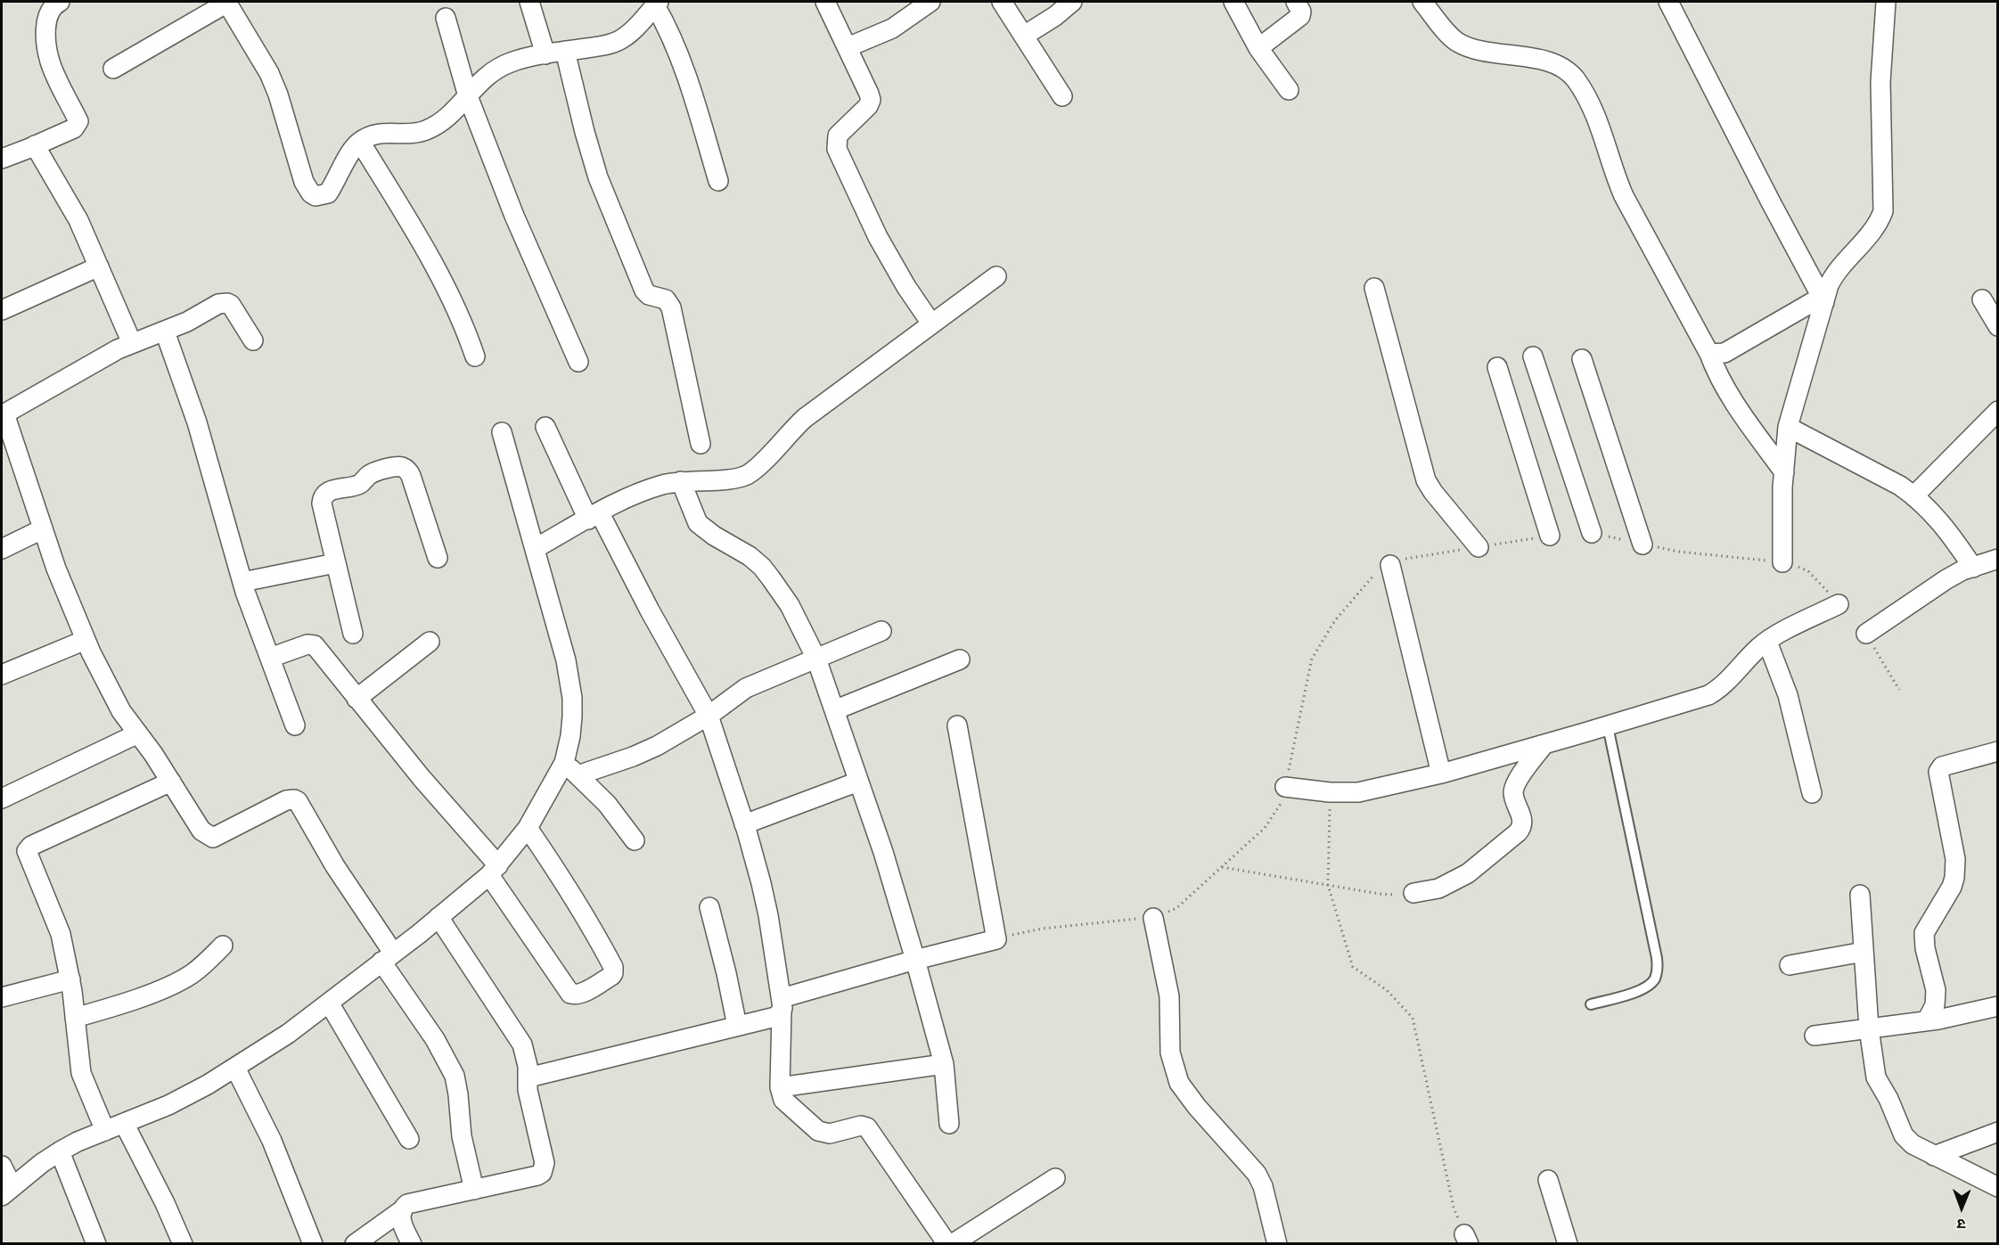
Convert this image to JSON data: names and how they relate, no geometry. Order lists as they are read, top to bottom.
{
  "north": "bottom"
}
